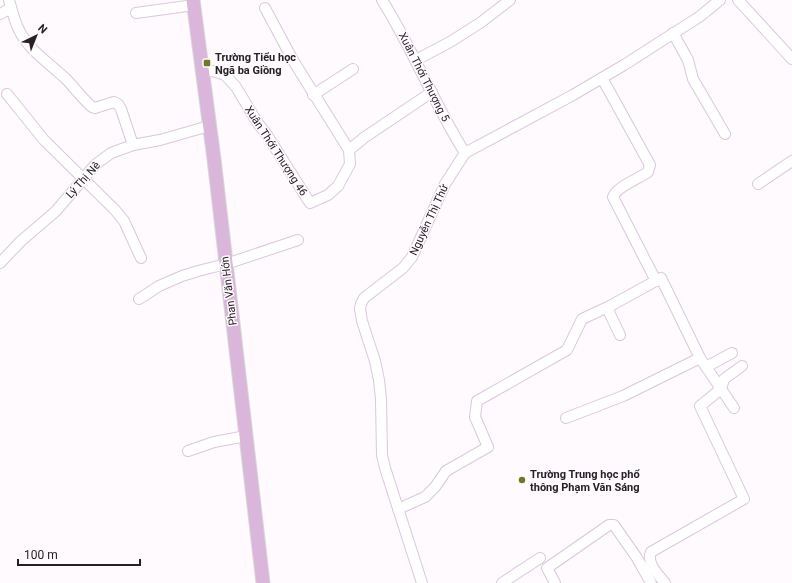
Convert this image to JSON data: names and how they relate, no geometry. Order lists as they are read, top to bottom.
{
  "streets": {
    "main road": ["Phan Văn Hớn"],
    "street": [
      "Xuân Thới Thượng 5",
      "Xuân Thới Thượng 46",
      "Lý Thị Nê",
      "Nguyễn Thị Thử"
    ]
  },
  "crossings": [
    ["Xuân Thới Thượng 5", "Nguyễn Thị Thử"],
    ["Xuân Thới Thượng 46", "Phan Văn Hớn"],
    ["Lý Thị Nê", "Phan Văn Hớn"]
  ],
  "places": {
    "transit": ["Trường Tiểu học Ngã ba Giồng"],
    "other": ["Trường Trung học phổ thông Phạm Văn Sáng"]
  },
  "scale_bar": "100 m",
  "north": "top right"
}
